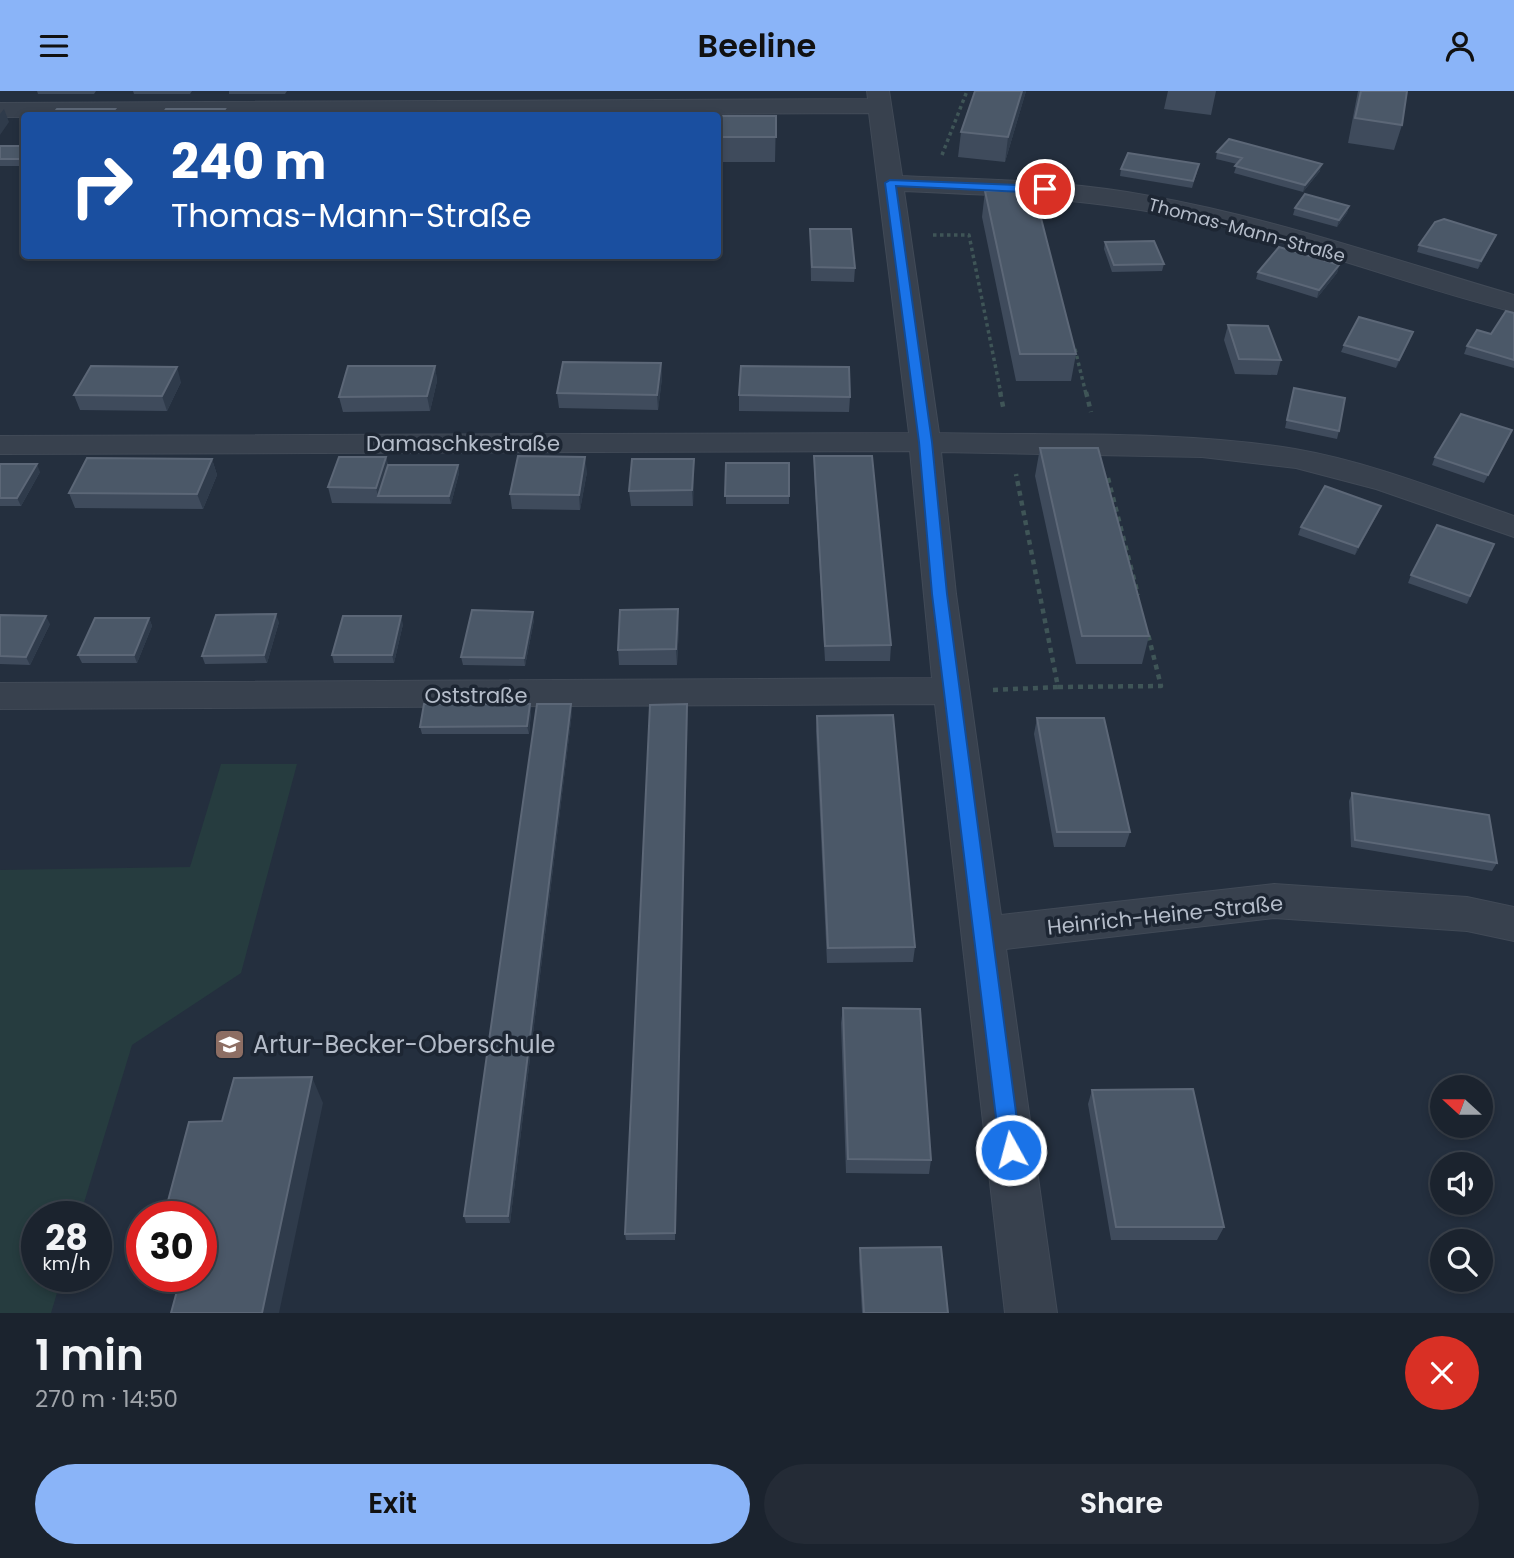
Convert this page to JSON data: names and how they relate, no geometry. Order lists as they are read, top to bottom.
{
  "streets": {
    "street": [
      "Thomas-Mann-Straße",
      "Damaschkestraße",
      "Oststraße",
      "Heinrich-Heine-Straße"
    ]
  },
  "places": {
    "school or university": ["Artur-Becker-Oberschule"]
  },
  "north": "left",
  "page": {
    "header": "Beeline",
    "turn": ["240 m", "Thomas-Mann-Straße"],
    "speed": "28 km/h",
    "limit": "30",
    "heading": ["1 min", "270 m · 14:50"],
    "buttons": ["Exit", "Share"]
  }
}
